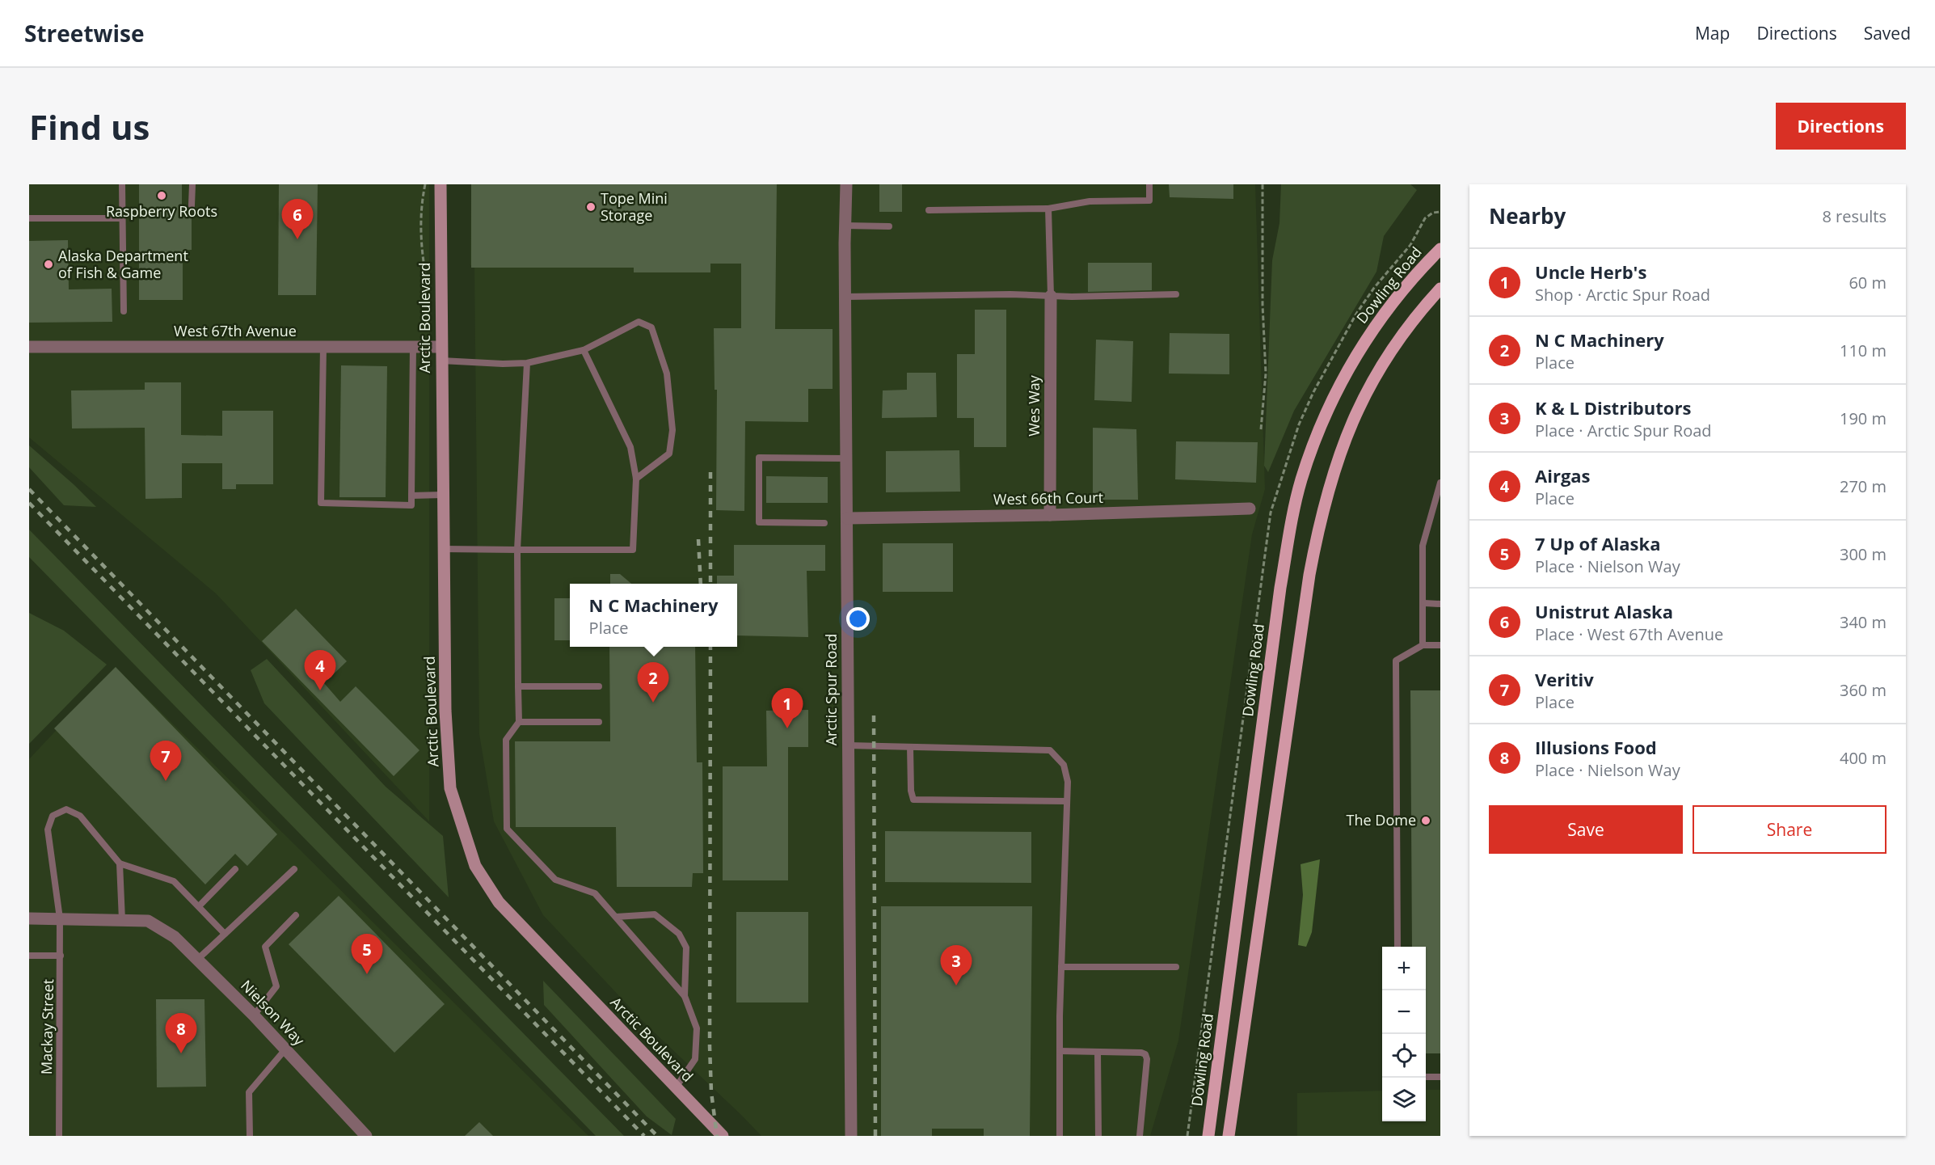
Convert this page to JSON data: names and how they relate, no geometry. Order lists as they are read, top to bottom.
{
  "streets": {
    "main road": ["Dowling Road", "Arctic Boulevard"],
    "street": [
      "West 67th Avenue",
      "Wes Way",
      "West 66th Court",
      "Arctic Spur Road",
      "Nielson Way"
    ],
    "lane": ["Mackay Street"]
  },
  "crossings": [
    ["Arctic Boulevard", "West 67th Avenue"],
    ["Wes Way", "West 66th Court"],
    ["West 66th Court", "Arctic Spur Road"]
  ],
  "places": [
    "Raspberry Roots",
    "Tope Mini Storage",
    "Alaska Department of Fish & Game",
    "The Dome"
  ],
  "page": {
    "header": "Streetwise",
    "nav": ["Map", "Directions", "Saved"],
    "buttons": [
      "Directions",
      ["Save", "Share"]
    ],
    "title": "Find us",
    "heading": ["Nearby", "8 results"],
    "pins": [
      "6",
      "4",
      "2",
      "1",
      "7",
      "5",
      "3",
      "8"
    ],
    "list": [
      {
        "mark": "1",
        "name": "Uncle Herb's",
        "note": "Shop · Arctic Spur Road",
        "value": "60 m"
      },
      {
        "mark": "2",
        "name": "N C Machinery",
        "note": "Place",
        "value": "110 m"
      },
      {
        "mark": "3",
        "name": "K & L Distributors",
        "note": "Place · Arctic Spur Road",
        "value": "190 m"
      },
      {
        "mark": "4",
        "name": "Airgas",
        "note": "Place",
        "value": "270 m"
      },
      {
        "mark": "5",
        "name": "7 Up of Alaska",
        "note": "Place · Nielson Way",
        "value": "300 m"
      },
      {
        "mark": "6",
        "name": "Unistrut Alaska",
        "note": "Place · West 67th Avenue",
        "value": "340 m"
      },
      {
        "mark": "7",
        "name": "Veritiv",
        "note": "Place",
        "value": "360 m"
      },
      {
        "mark": "8",
        "name": "Illusions Food",
        "note": "Place · Nielson Way",
        "value": "400 m"
      }
    ],
    "popup": ["N C Machinery", "Place"],
    "map_buttons": ["+", "−"]
  }
}
